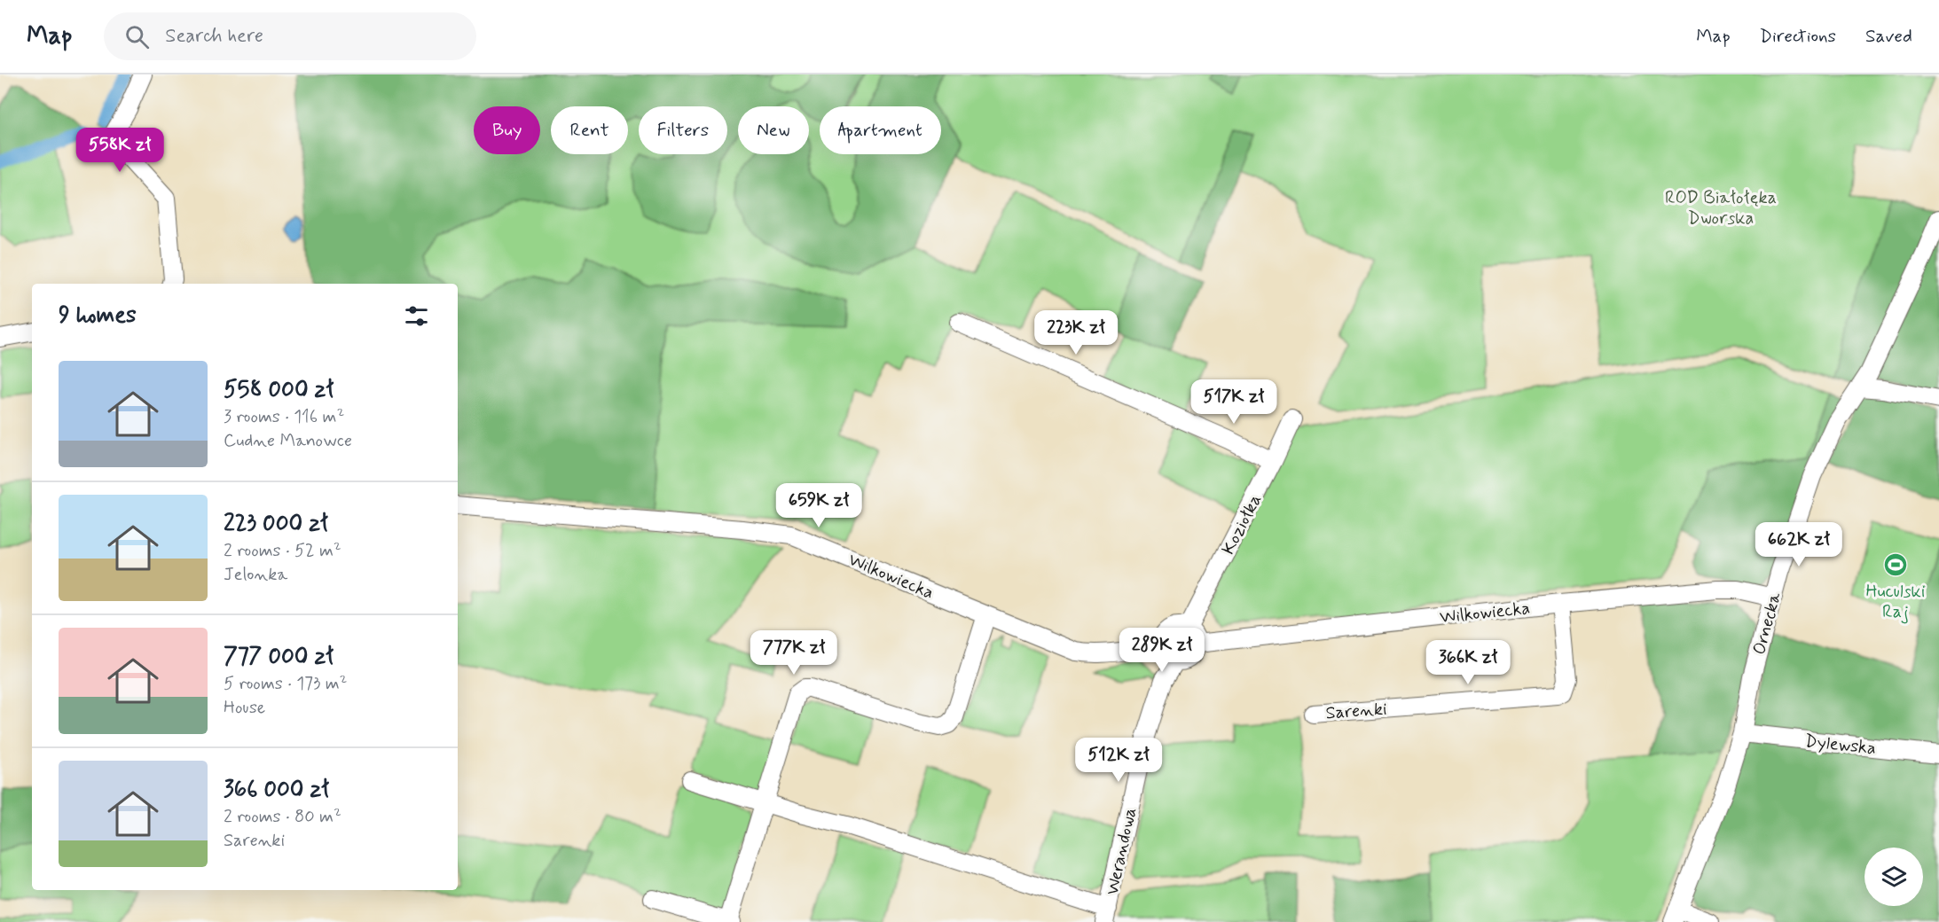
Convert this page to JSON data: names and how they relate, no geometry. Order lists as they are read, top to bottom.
{
  "streets": {
    "street": [
      "Koziołka",
      "Wilkowiecka",
      "Ornecka",
      "Sarenki",
      "Dylewska",
      "Werandowa"
    ]
  },
  "crossings": [
    ["Koziołka", "Wilkowiecka"],
    ["Koziołka", "Werandowa"],
    ["Wilkowiecka", "Ornecka"],
    ["Wilkowiecka", "Sarenki"],
    ["Wilkowiecka", "Werandowa"],
    ["Ornecka", "Dylewska"]
  ],
  "parks": ["ROD Białołęka Dworska"],
  "places": {
    "sports": ["Huculski Raj"]
  },
  "page": {
    "header": "Map",
    "search": "Search here",
    "nav": ["Map", "Directions", "Saved"],
    "chip": [
      "Buy",
      "Rent",
      "Filters",
      "New",
      "Apartment"
    ],
    "price": [
      "558K zł",
      "223K zł",
      "517K zł",
      "659K zł",
      "662K zł",
      "289K zł",
      "777K zł",
      "366K zł",
      "512K zł"
    ],
    "heading": "9 homes",
    "list": [
      {
        "name": "558 000 zł",
        "note": "3 rooms · 116 m² · Cudne Manowce"
      },
      {
        "name": "223 000 zł",
        "note": "2 rooms · 52 m² · Jelonka"
      },
      {
        "name": "777 000 zł",
        "note": "5 rooms · 173 m² · House"
      },
      {
        "name": "366 000 zł",
        "note": "2 rooms · 80 m² · Sarenki"
      }
    ]
  }
}
